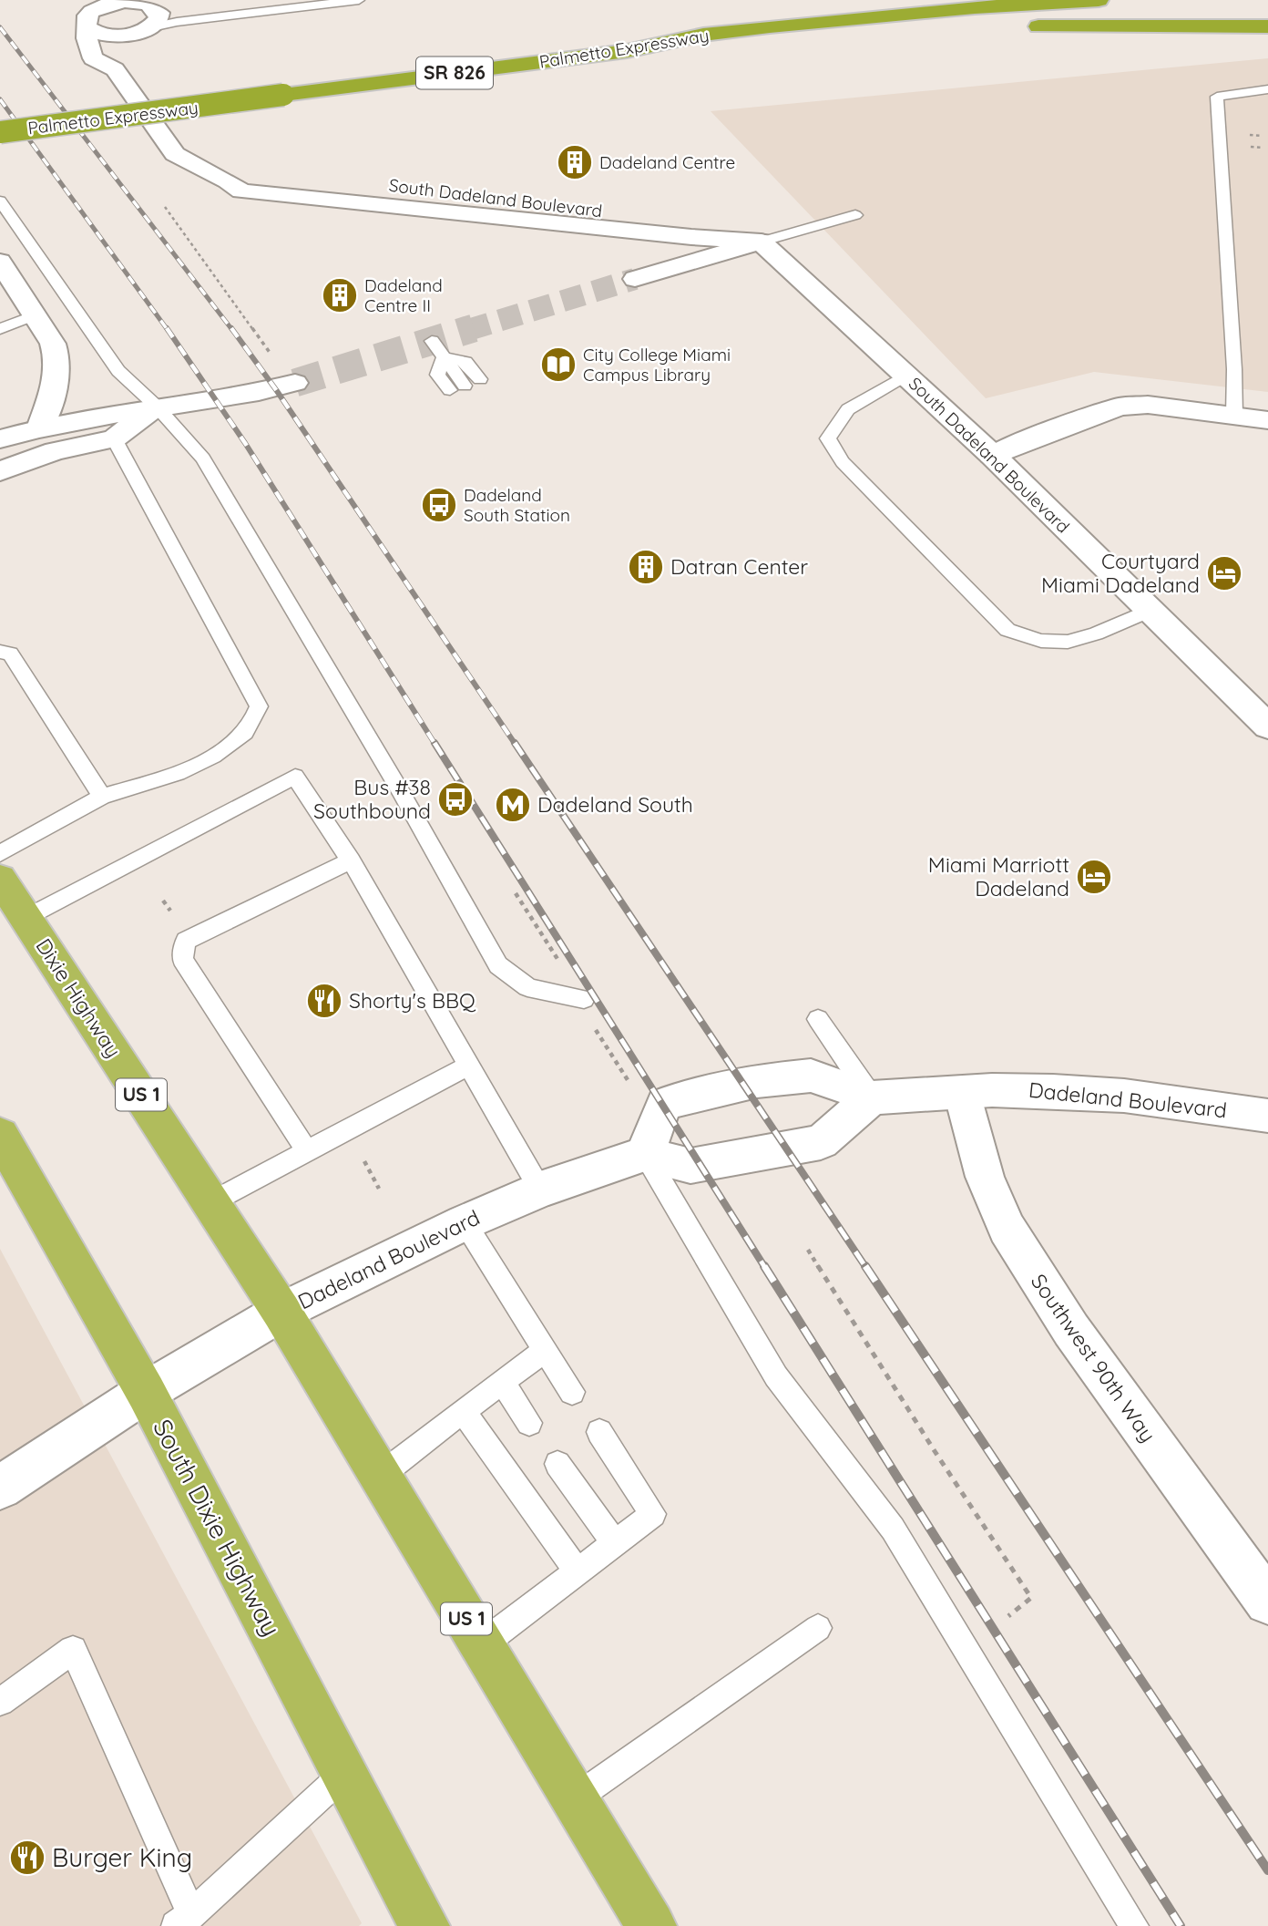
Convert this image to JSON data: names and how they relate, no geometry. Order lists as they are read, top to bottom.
{
  "streets": {
    "highway": [
      "Palmetto Expressway",
      "SR 826",
      "Dixie Highway",
      "US 1",
      "South Dixie Highway"
    ],
    "street": ["South Dadeland Boulevard", "Dadeland Boulevard", "Southwest 90th Way"]
  },
  "crossings": [
    ["Dixie Highway", "US 1"],
    ["Dixie Highway", "Dadeland Boulevard"],
    ["US 1", "Dadeland Boulevard"],
    ["Dadeland Boulevard", "Southwest 90th Way"],
    ["Dadeland Boulevard", "South Dixie Highway"]
  ],
  "places": {
    "building": ["Dadeland Centre", "Dadeland Centre II", "Datran Center"],
    "library": ["City College Miami Campus Library"],
    "bus stop": ["Dadeland South Station", "Bus #38 Southbound"],
    "hotel": ["Courtyard Miami Dadeland", "Miami Marriott Dadeland"],
    "metro station": ["Dadeland South"],
    "restaurant": ["Shorty's BBQ", "Burger King"]
  }
}
